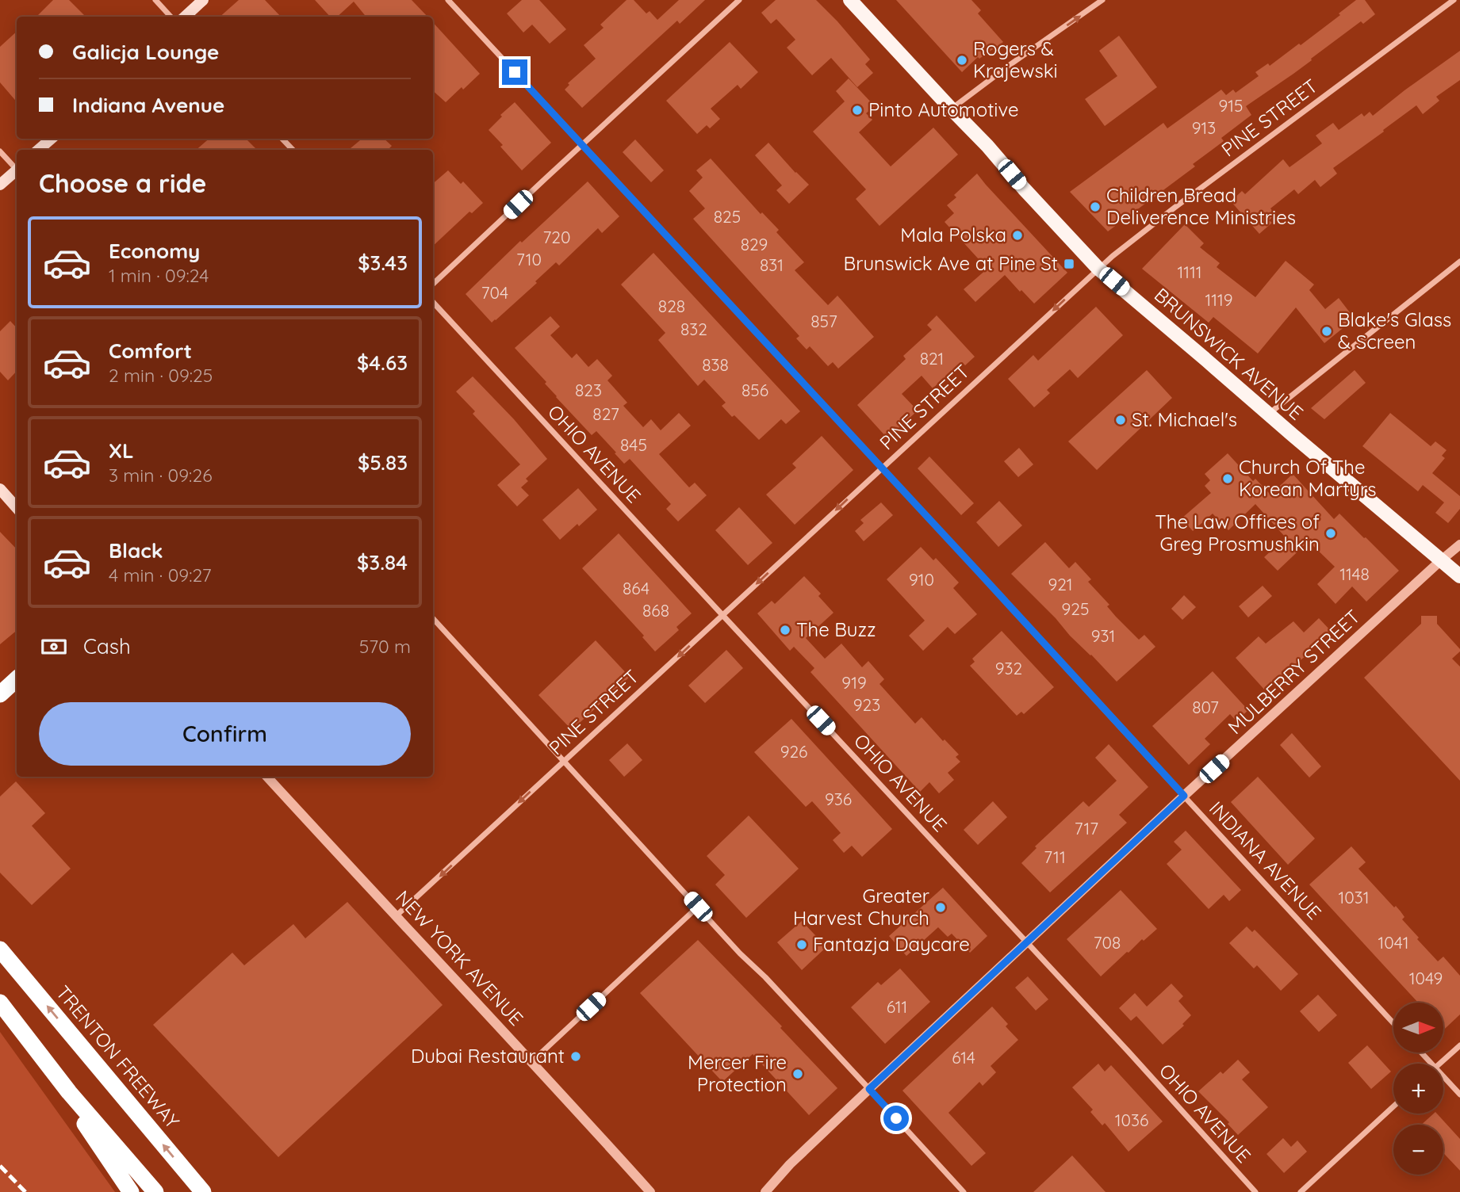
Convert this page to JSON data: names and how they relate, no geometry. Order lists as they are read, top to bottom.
{
  "streets": {
    "highway": ["TRENTON FREEWAY"],
    "main road": ["BRUNSWICK AVENUE"],
    "street": [
      "PINE STREET",
      "OHIO AVENUE",
      "MULBERRY STREET",
      "INDIANA AVENUE",
      "NEW YORK AVENUE"
    ]
  },
  "crossings": [
    ["PINE STREET", "BRUNSWICK AVENUE"],
    ["PINE STREET", "OHIO AVENUE"],
    ["PINE STREET", "INDIANA AVENUE"],
    ["PINE STREET", "NEW YORK AVENUE"],
    ["BRUNSWICK AVENUE", "MULBERRY STREET"],
    ["OHIO AVENUE", "MULBERRY STREET"],
    ["MULBERRY STREET", "INDIANA AVENUE"]
  ],
  "one_way": ["PINE STREET"],
  "places": {
    "other": [
      "Rogers & Krajewski",
      "Pinto Automotive",
      "Children Bread Deliverence Ministries",
      "Mala Polska",
      "Blake's Glass & Screen",
      "St. Michael's",
      "Church Of The Korean Martyrs",
      "The Law Offices of Greg Prosmushkin",
      "The Buzz",
      "Greater Harvest Church",
      "Fantazja Daycare",
      "Dubai Restaurant",
      "Mercer Fire Protection"
    ],
    "transit": ["Brunswick Ave at Pine St"]
  },
  "house_numbers": [
    "915",
    "913",
    "825",
    "720",
    "829",
    "710",
    "831",
    "1111",
    "704",
    "1119",
    "828",
    "857",
    "832",
    "821",
    "838",
    "823",
    "856",
    "827",
    "845",
    "1148",
    "910",
    "921",
    "864",
    "925",
    "868",
    "931",
    "932",
    "919",
    "923",
    "807",
    "926",
    "936",
    "717",
    "711",
    "1031",
    "708",
    "1041",
    "1049",
    "611",
    "614",
    "1036"
  ],
  "north": "right",
  "page": {
    "banner": ["Galicja Lounge", "Indiana Avenue"],
    "heading": "Choose a ride",
    "list": [
      {
        "name": "Economy",
        "note": "1 min · 09:24",
        "value": "$3.43"
      },
      {
        "name": "Comfort",
        "note": "2 min · 09:25",
        "value": "$4.63"
      },
      {
        "name": "XL",
        "note": "3 min · 09:26",
        "value": "$5.83"
      },
      {
        "name": "Black",
        "note": "4 min · 09:27",
        "value": "$3.84"
      }
    ],
    "pay": ["Cash", "570 m"],
    "buttons": "Confirm",
    "map_buttons": ["+", "−"]
  }
}
